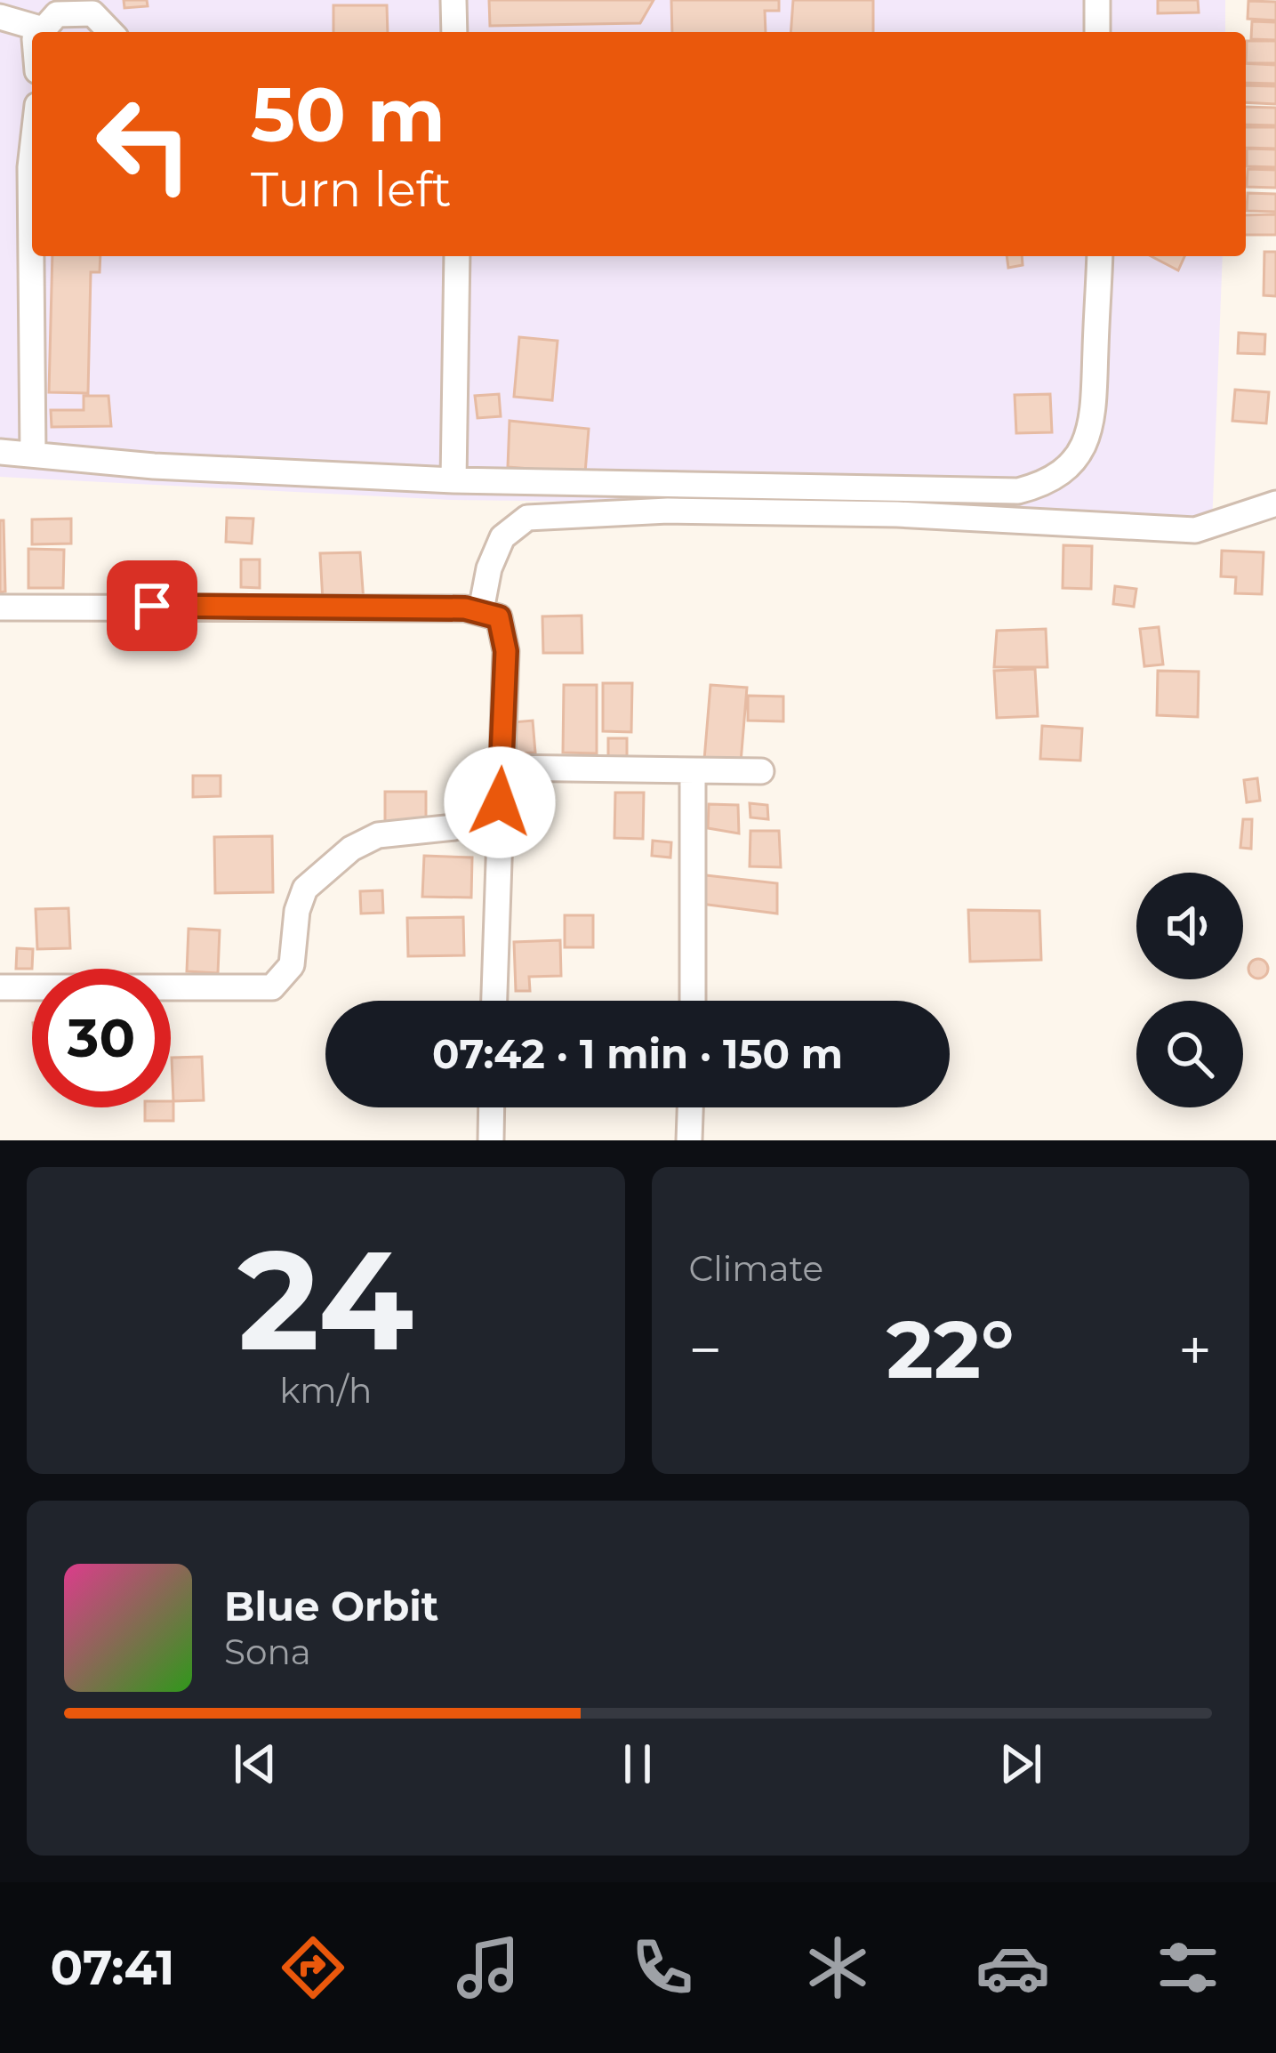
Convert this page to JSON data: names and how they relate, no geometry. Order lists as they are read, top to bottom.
{
  "page": {
    "turn": ["50 m", "Turn left"],
    "limit": "30",
    "trip": "07:42 · 1 min · 150 m",
    "tile": [
      ["24", "km/h"],
      "Climate"
    ],
    "heat": ["−", "22°", "+"],
    "song": ["Blue Orbit", "Sona"],
    "tabs": "07:41"
  }
}
